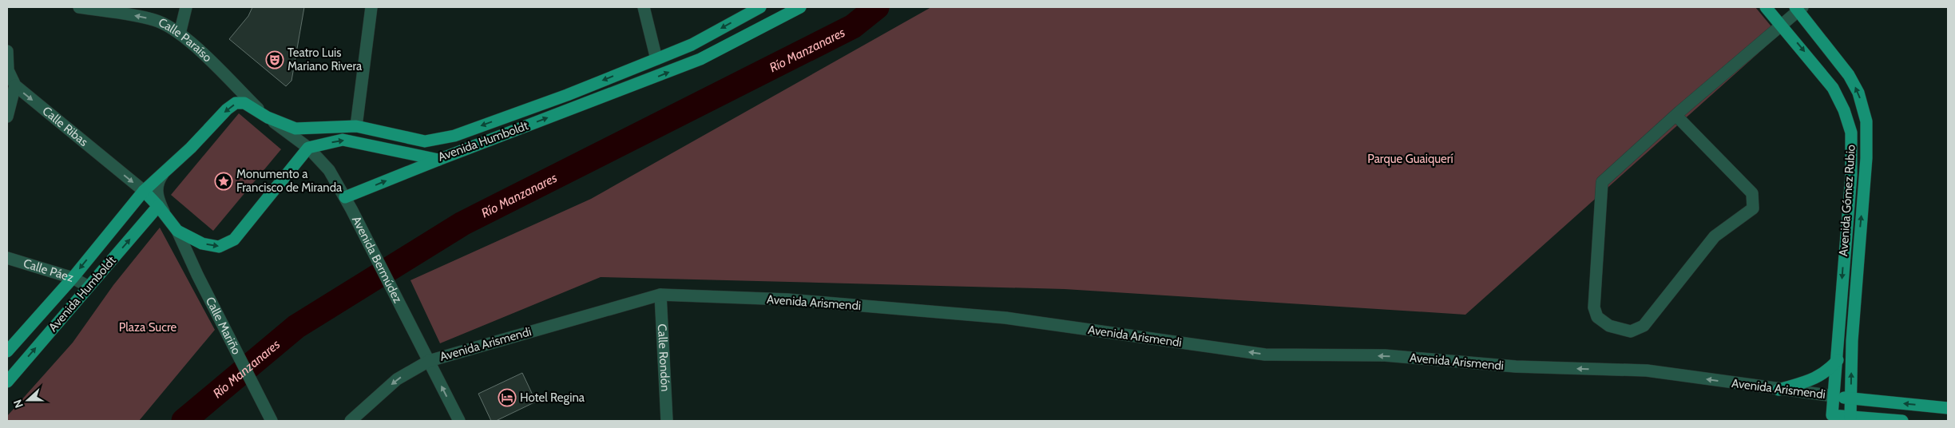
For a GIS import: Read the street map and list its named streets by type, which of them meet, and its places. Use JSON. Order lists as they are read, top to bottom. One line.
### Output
{"streets":{"main road":["Avenida Humboldt","Avenida Gómez Rubio","Avenida Arismendi"],"street":["Calle Paraíso","Calle Ribas","Avenida Bermúdez","Calle Páez","Calle Mariño","Calle Rondón"]},"crossings":[["Calle Paraíso","Avenida Humboldt"],["Calle Paraíso","Avenida Bermúdez"],["Calle Ribas","Avenida Humboldt"],["Avenida Humboldt","Avenida Bermúdez"],["Avenida Humboldt","Calle Páez"],["Avenida Gómez Rubio","Avenida Arismendi"],["Avenida Bermúdez","Avenida Arismendi"],["Avenida Arismendi","Calle Rondón"]],"one_way":["Calle Paraíso","Calle Ribas","Avenida Arismendi"],"water":["Río Manzanares"],"parks":["Parque Guaiquerí","Plaza Sucre"],"places":{"theatre":["Teatro Luis Mariano Rivera"],"place":["Monumento a Francisco de Miranda"],"hotel":["Hotel Regina"]},"north":"left"}
